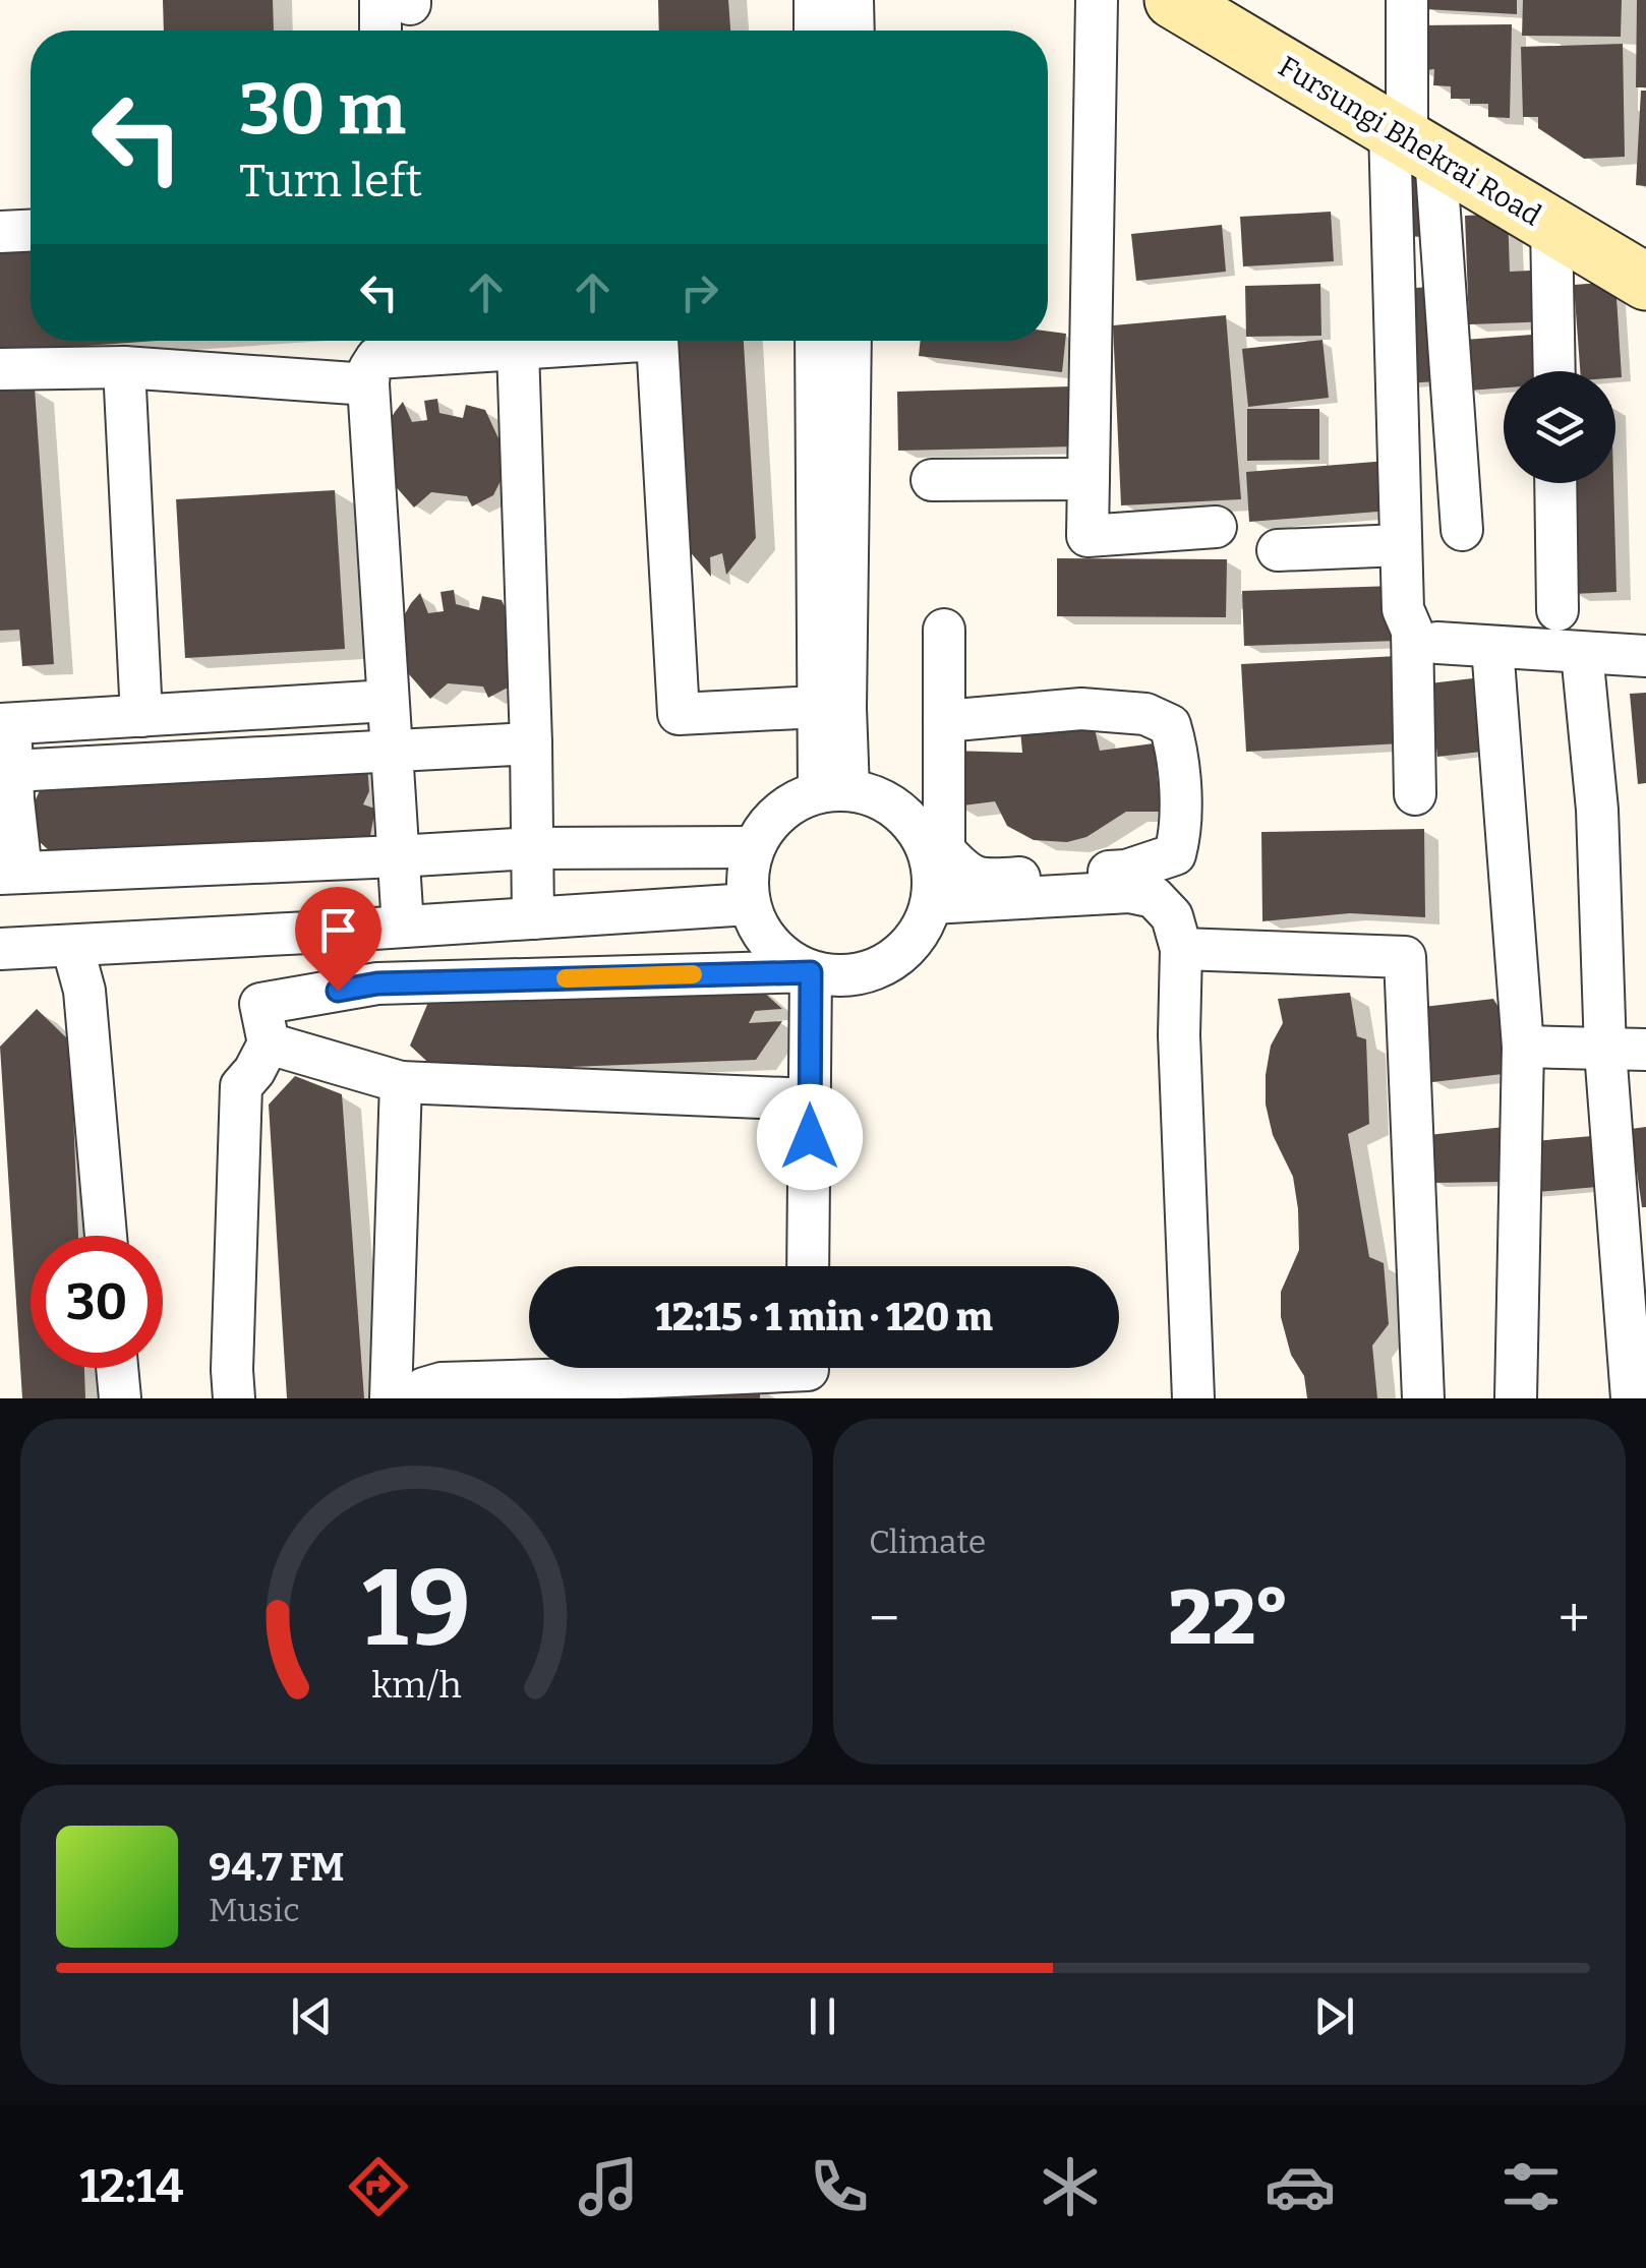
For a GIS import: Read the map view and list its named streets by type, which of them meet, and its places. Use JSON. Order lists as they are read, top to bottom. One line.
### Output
{"streets":{"street":["Fursungi Bhekrai Road"]},"page":{"turn":["30 m","Turn left"],"limit":"30","trip":"12:15 · 1 min · 120 m","tile":"Climate","heat":["−","22°","+"],"song":["94.7 FM","Music"],"tabs":"12:14","gauge":["19","km/h"]}}
